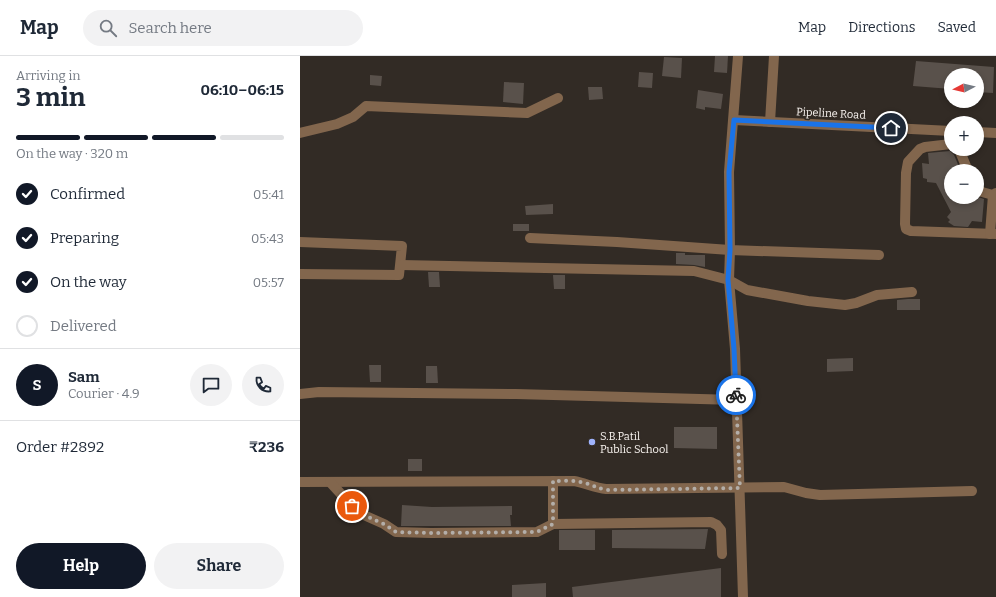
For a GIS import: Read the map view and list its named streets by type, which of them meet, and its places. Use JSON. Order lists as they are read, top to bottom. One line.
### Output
{"streets":{"street":["Pipeline Road"]},"places":["S.B.Patil Public School"],"north":"left","page":{"header":"Map","search":"Search here","nav":["Map","Directions","Saved"],"heading":["3 min","Arriving in","06:10–06:15"],"panel":["Sam","Courier · 4.9","Order #2892","₹236"],"map_buttons":["+","−"],"bar":"On the way · 320 m","list":[["Confirmed","05:41"],["Preparing","05:43"],["On the way","05:57"],"Delivered"],"round":"S","buttons":["Help","Share"]}}
